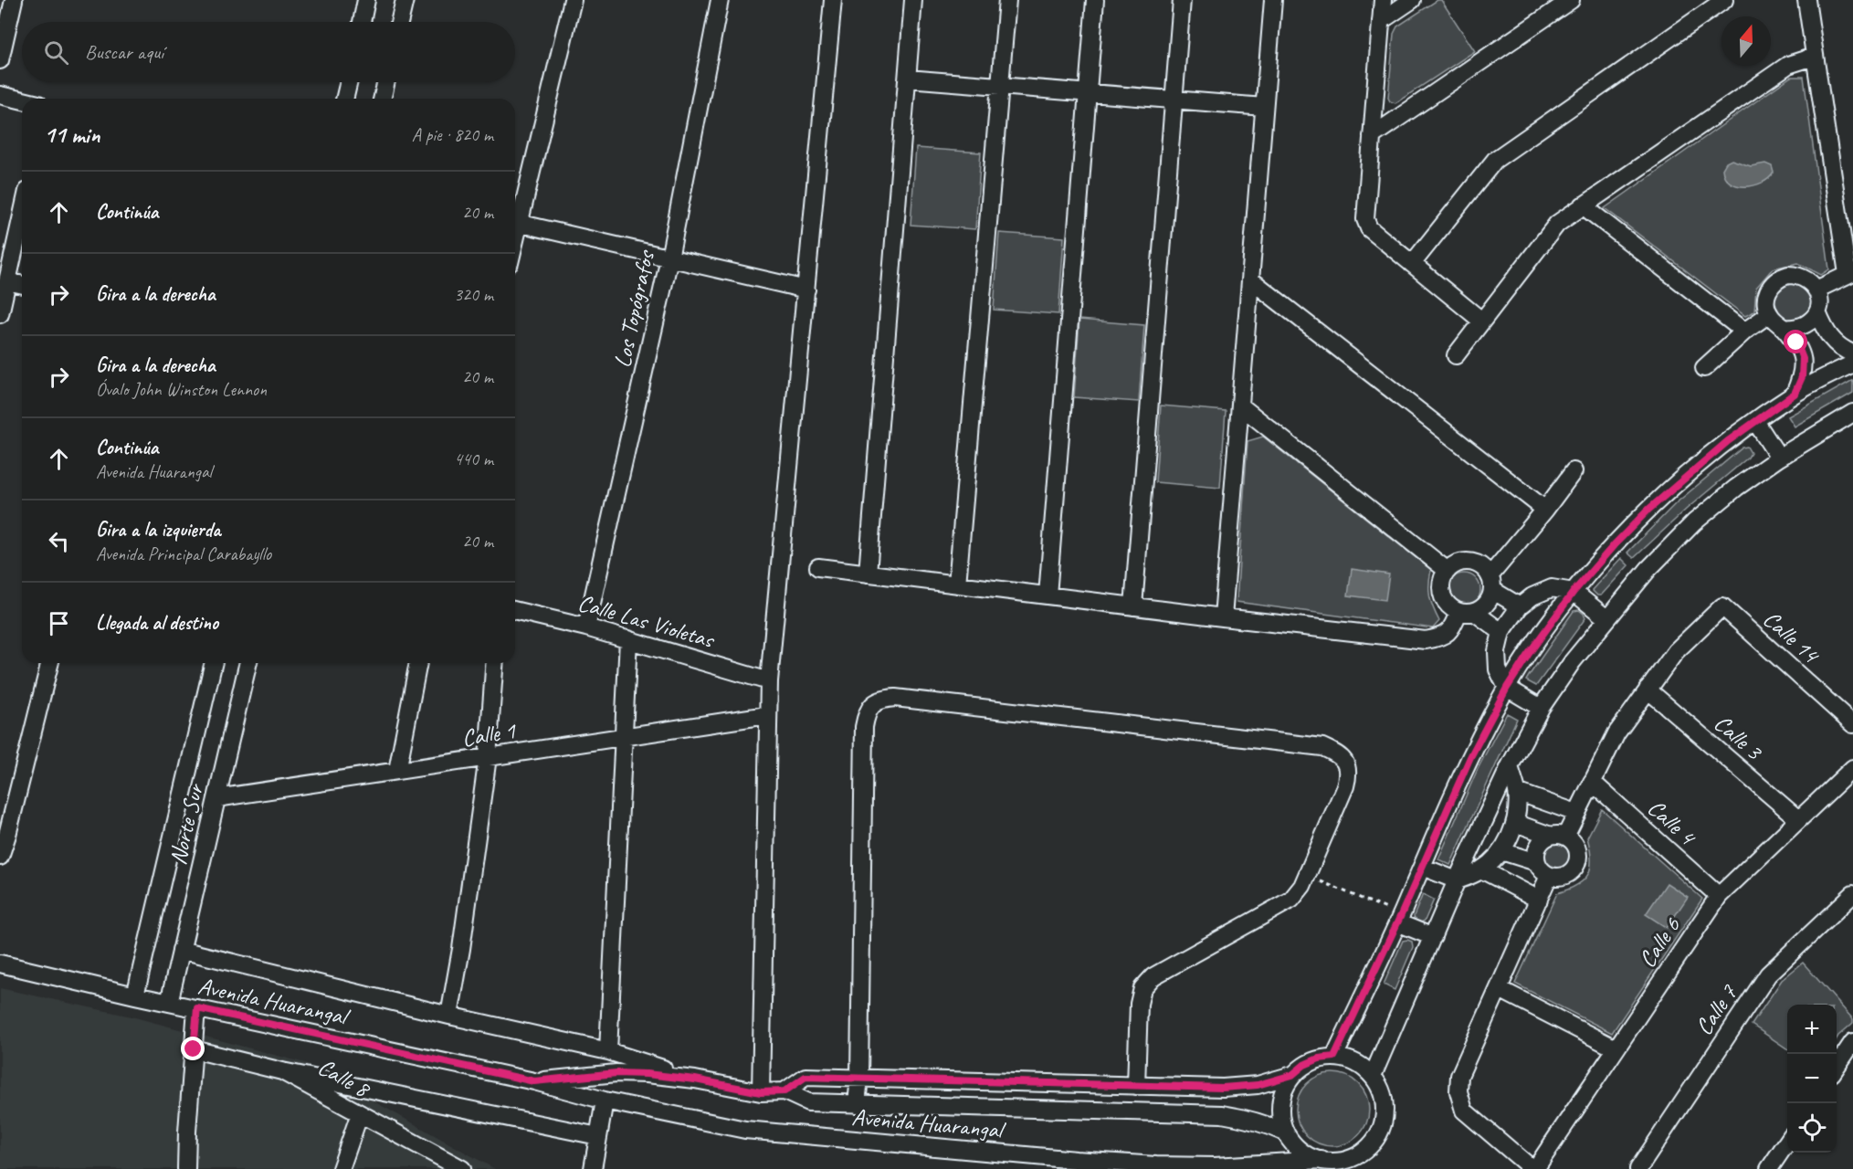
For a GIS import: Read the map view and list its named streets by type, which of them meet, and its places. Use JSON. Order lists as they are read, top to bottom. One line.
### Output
{"streets":{"street":["Los Topógrafos","Calle Las Violetas","Calle 14","Calle 1","Calle 3","Calle 4","Norte Sur","Calle 6","Avenida Huarangal","Calle 7","Calle 8"]},"crossings":[["Los Topógrafos","Calle Las Violetas"],["Calle 14","Calle 3"],["Calle 1","Norte Sur"],["Calle 3","Calle 6"],["Calle 4","Calle 6"],["Norte Sur","Avenida Huarangal"]],"north":"top","page":{"search":"Buscar aquí","heading":["11 min","A pie · 820 m"],"list":[["Continúa","20 m"],["Gira a la derecha","320 m"],["Gira a la derecha","Óvalo John Winston Lennon","20 m"],["Continúa","Avenida Huarangal","440 m"],["Gira a la izquierda","Avenida Principal Carabayllo","20 m"],"Llegada al destino"],"map_buttons":["+","−"]}}
